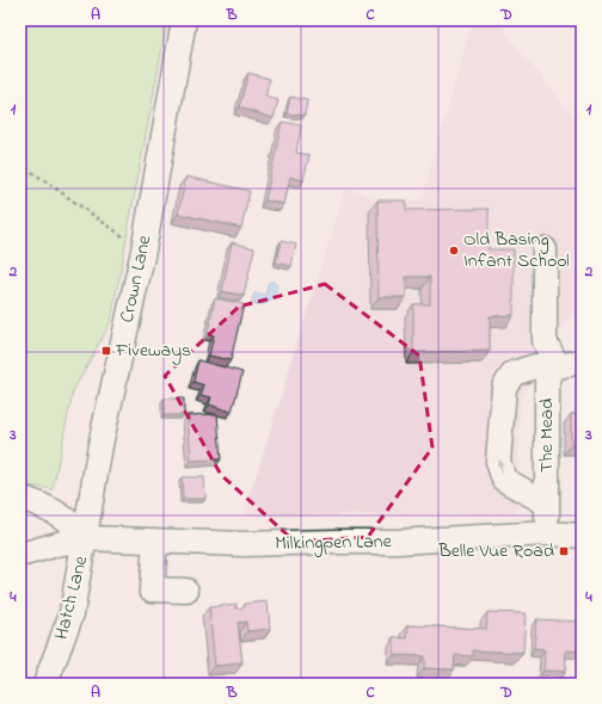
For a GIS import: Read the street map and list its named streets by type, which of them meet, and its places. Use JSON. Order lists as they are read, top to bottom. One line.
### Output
{"streets":{"street":["Crown Lane","The Mead","Milkingpen Lane","Hatch Lane"]},"crossings":[["Crown Lane","Milkingpen Lane"],["Crown Lane","Hatch Lane"],["The Mead","Milkingpen Lane"],["Milkingpen Lane","Hatch Lane"]],"places":{"other":["Old Basing Infant School"],"transit":["Fiveways","Belle Vue Road"]},"grid":{"columns":["A","B","C","D"],"rows":["1","2","3","4"]}}
